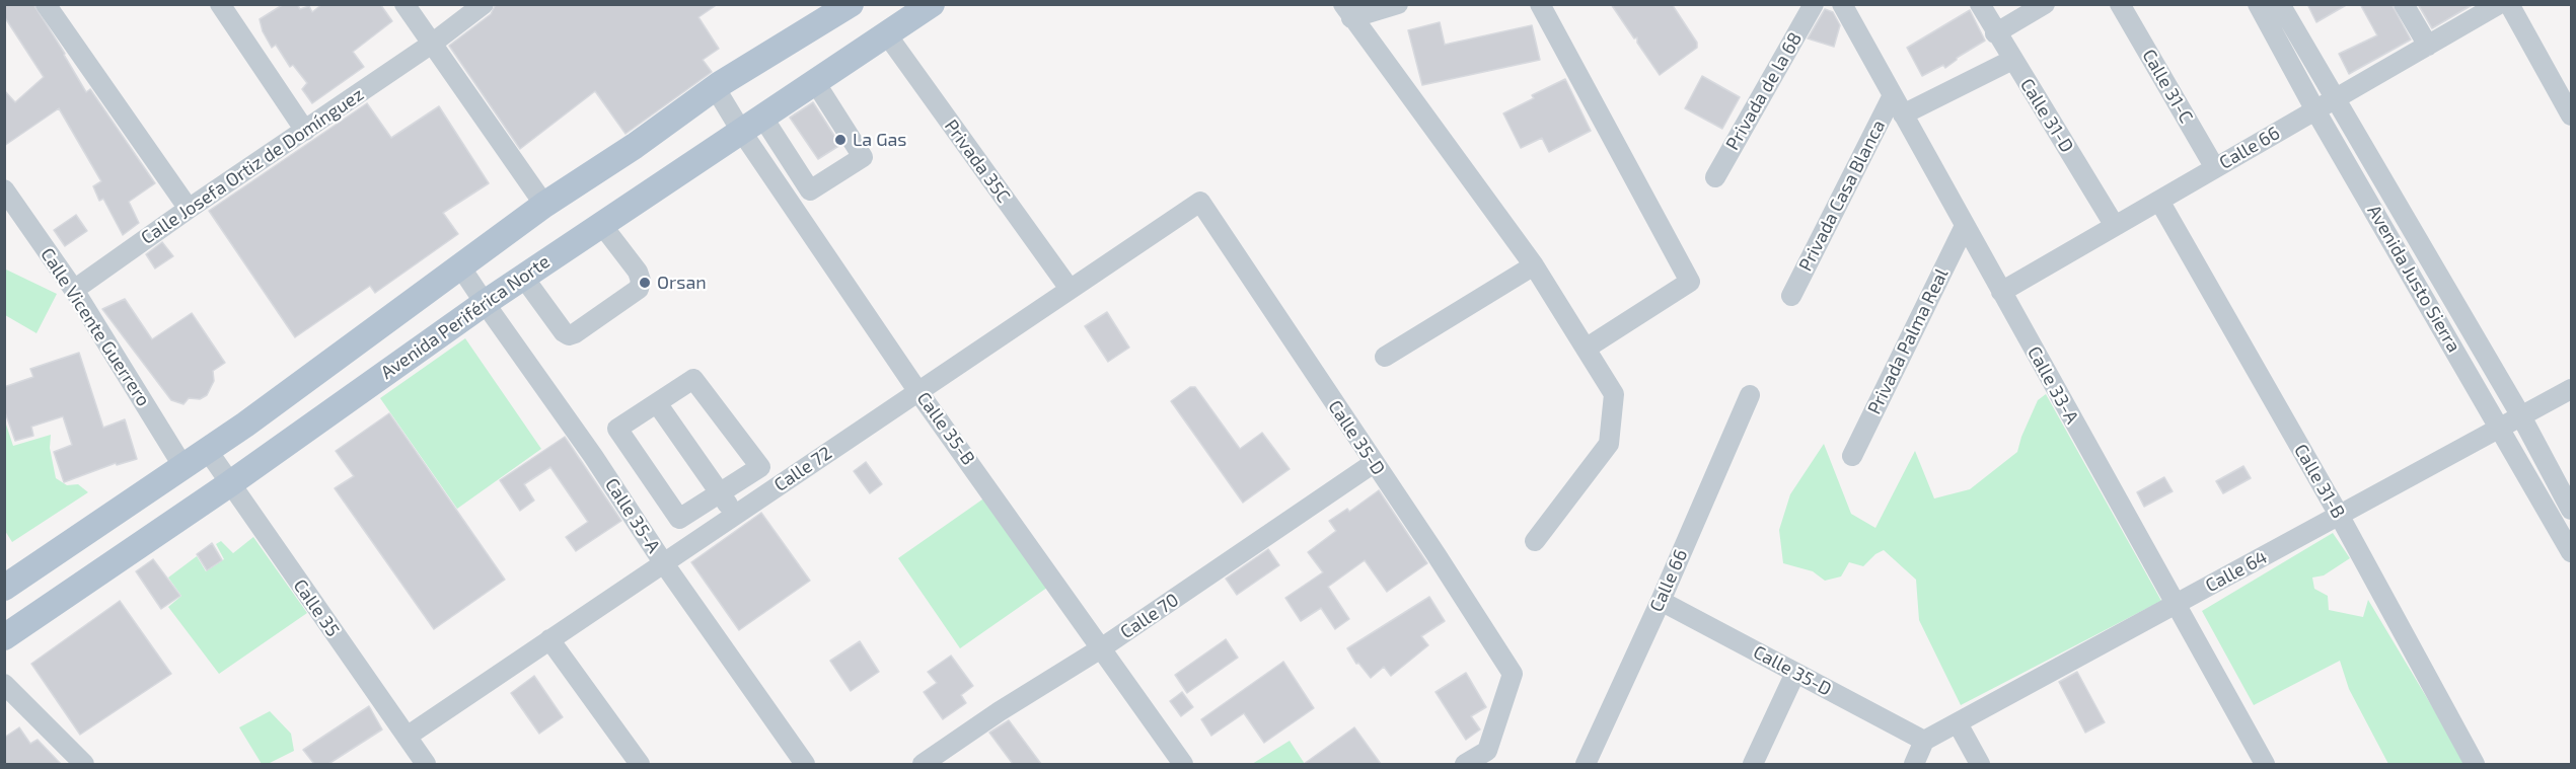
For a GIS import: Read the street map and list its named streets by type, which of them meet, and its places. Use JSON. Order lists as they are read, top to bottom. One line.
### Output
{"streets":{"main road":["Avenida Periférica Norte"],"street":["Calle 31-C","Privada de la 68","Calle 31-D","Calle 66","Privada 35C","Calle Josefa Ortiz de Domínguez","Privada Casa Blanca","Avenida Justo Sierra","Calle Vicente Guerrero","Privada Palma Real","Calle 33-A","Calle 35-B","Calle 35-D","Calle 72","Calle 31-B","Calle 35-A","Calle 64","Calle 35","Calle 70"]},"crossings":[["Calle 31-C","Calle 66"],["Calle 31-D","Calle 66"],["Calle 66","Avenida Justo Sierra"],["Calle 66","Calle 33-A"],["Calle 66","Calle 35-D"],["Calle 66","Calle 31-B"],["Privada 35C","Avenida Periférica Norte"],["Privada 35C","Calle 72"],["Calle Josefa Ortiz de Domínguez","Calle Vicente Guerrero"],["Privada Casa Blanca","Calle 33-A"],["Avenida Justo Sierra","Calle 64"],["Avenida Periférica Norte","Calle 35-B"],["Avenida Periférica Norte","Calle 35-A"],["Avenida Periférica Norte","Calle 35"],["Privada Palma Real","Calle 33-A"],["Calle 33-A","Calle 64"],["Calle 35-B","Calle 72"],["Calle 35-B","Calle 70"],["Calle 35-D","Calle 72"],["Calle 35-D","Calle 64"],["Calle 35-D","Calle 70"],["Calle 72","Calle 35-A"],["Calle 72","Calle 35"],["Calle 31-B","Calle 64"]],"places":["La Gas","Orsan"]}
